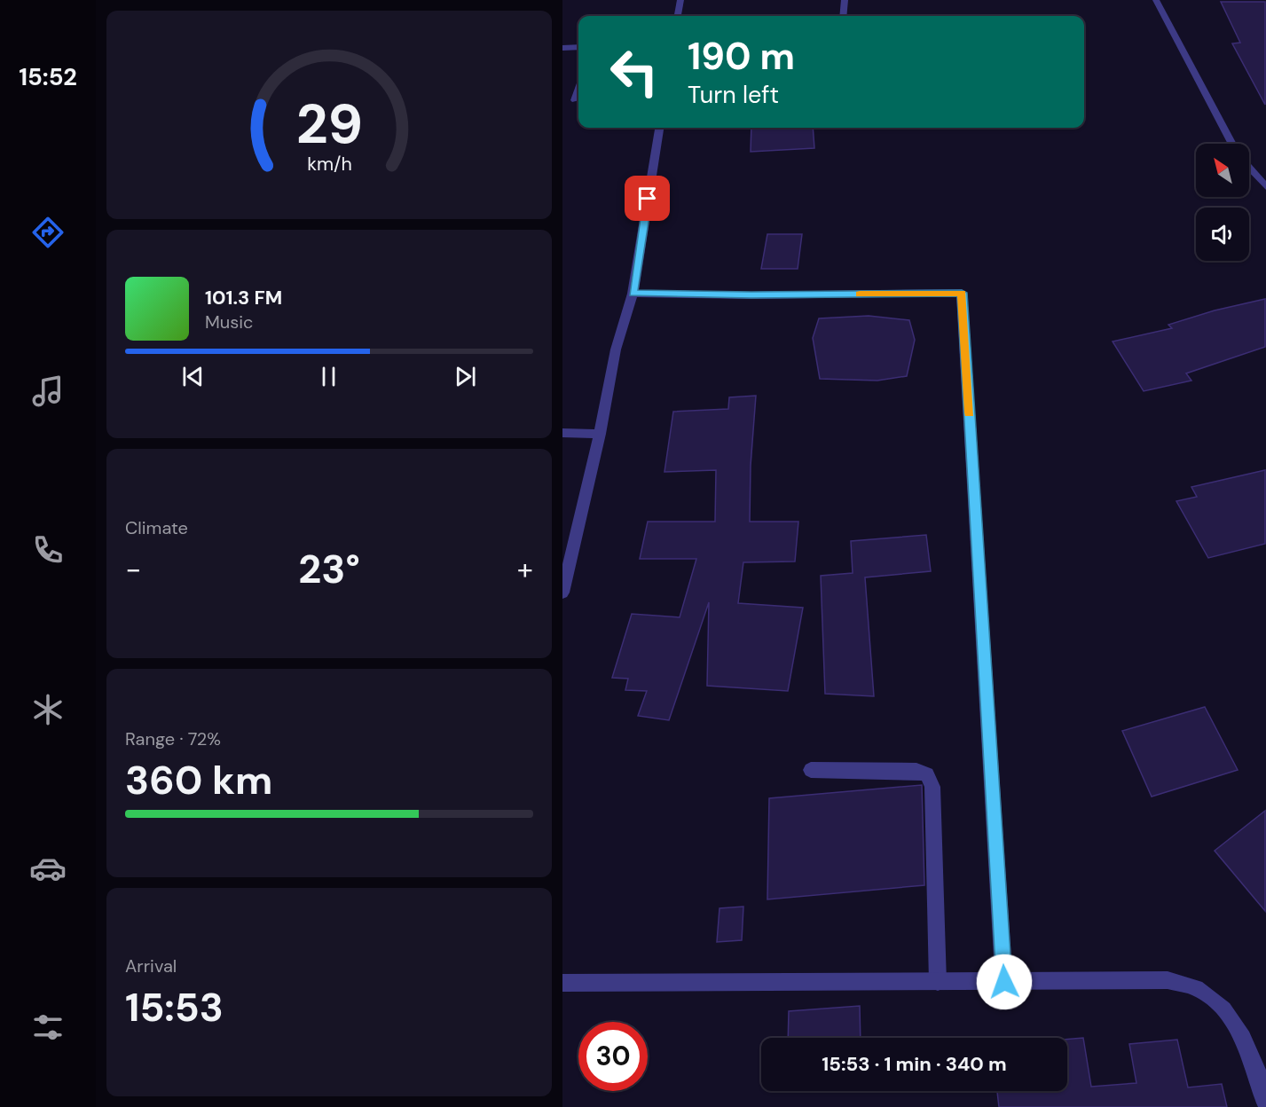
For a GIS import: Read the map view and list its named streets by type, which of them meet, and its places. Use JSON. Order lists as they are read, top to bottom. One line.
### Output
{"north":"top left","page":{"tabs":"15:52","turn":["190 m","Turn left"],"song":["101.3 FM","Music"],"tile":["Climate",["Range · 72%","360 km"],["Arrival","15:53"]],"heat":["−","23°","+"],"limit":"30","trip":"15:53 · 1 min · 340 m","gauge":["29","km/h"]}}
